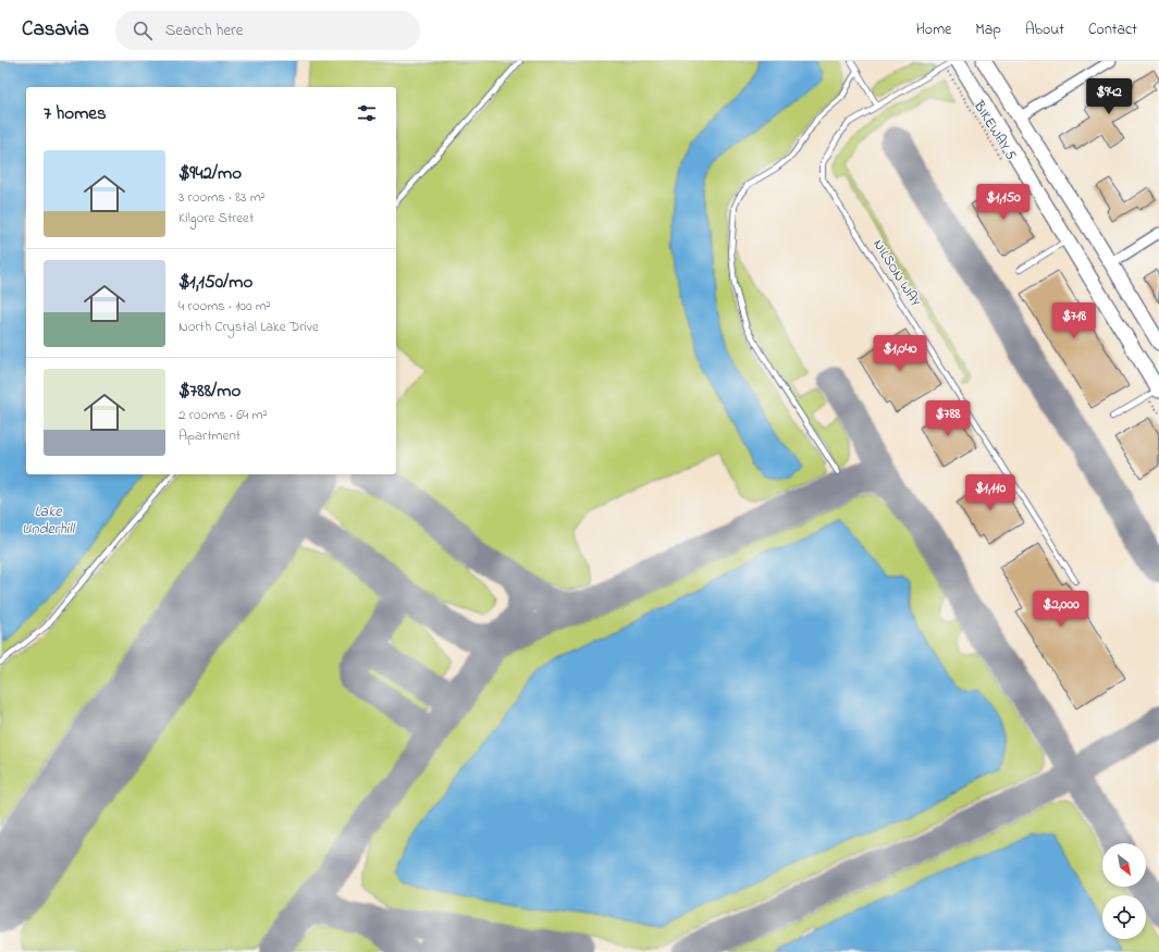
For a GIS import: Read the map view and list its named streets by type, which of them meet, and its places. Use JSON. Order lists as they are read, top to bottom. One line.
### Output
{"streets":{"lane":["NILSON WAY"],"path":["BIKEWAY 5"]},"water":["Lake Underhill"],"north":"bottom right","page":{"header":"Casavia","search":"Search here","nav":["Home","Map","About","Contact"],"price":["$942","$1,150","$718","$1,040","$788","$1,110","$2,000"],"heading":"7 homes","list":[{"name":"$942/mo","note":"3 rooms · 83 m² · Kilgore Street"},{"name":"$1,150/mo","note":"4 rooms · 100 m² · North Crystal Lake Drive"},{"name":"$788/mo","note":"2 rooms · 64 m² · Apartment"}]}}
